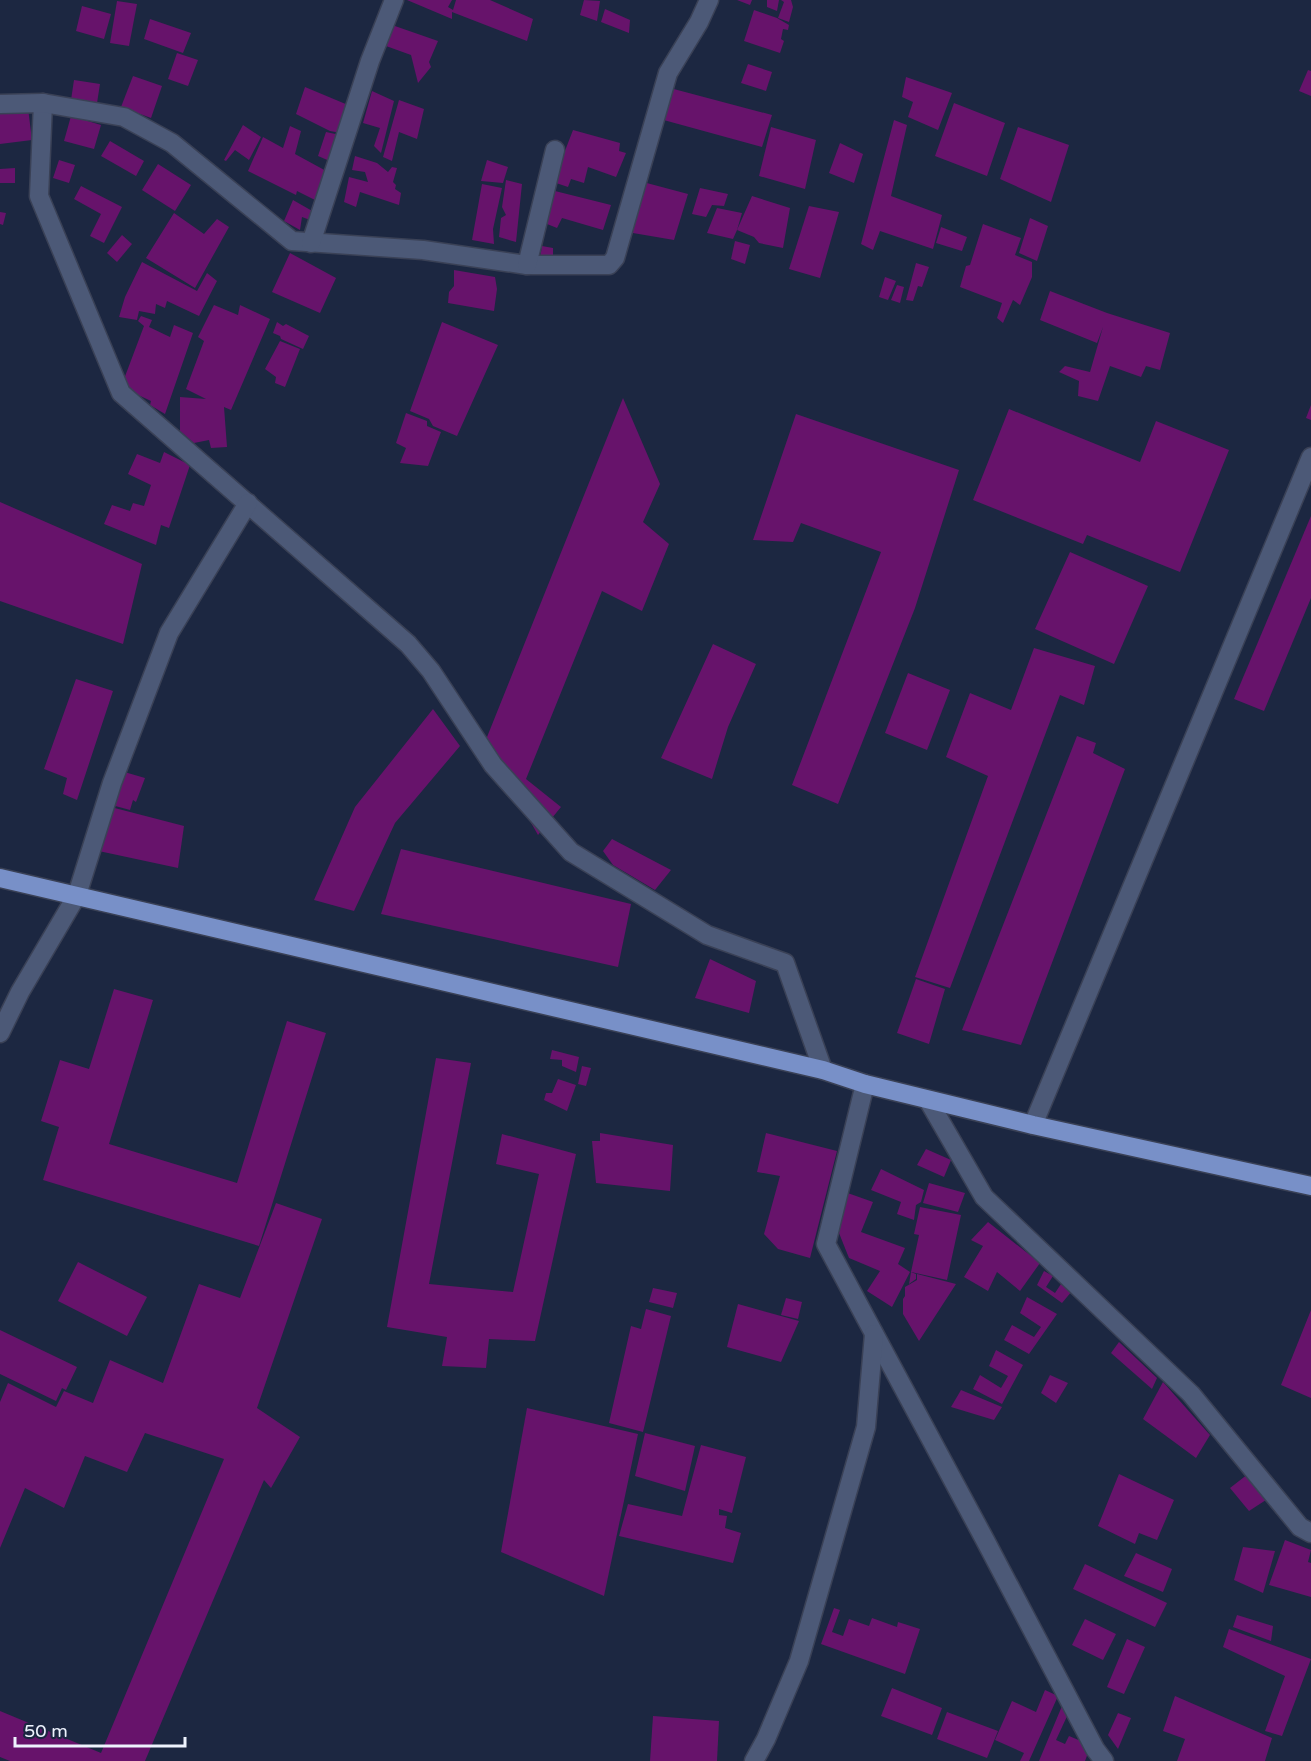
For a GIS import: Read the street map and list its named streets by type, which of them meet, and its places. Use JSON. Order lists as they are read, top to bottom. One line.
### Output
{"scale_bar":"50 m"}
